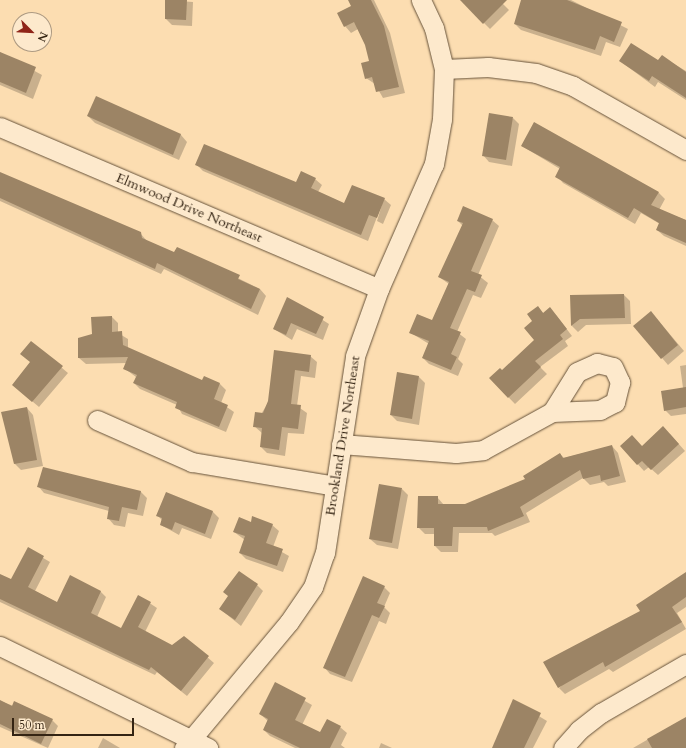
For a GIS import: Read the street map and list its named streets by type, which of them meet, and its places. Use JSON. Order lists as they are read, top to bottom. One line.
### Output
{"streets":{"street":["Elmwood Drive Northeast","Brookland Drive Northeast"]},"crossings":[["Elmwood Drive Northeast","Brookland Drive Northeast"]],"scale_bar":"50 m","north":"bottom right"}
